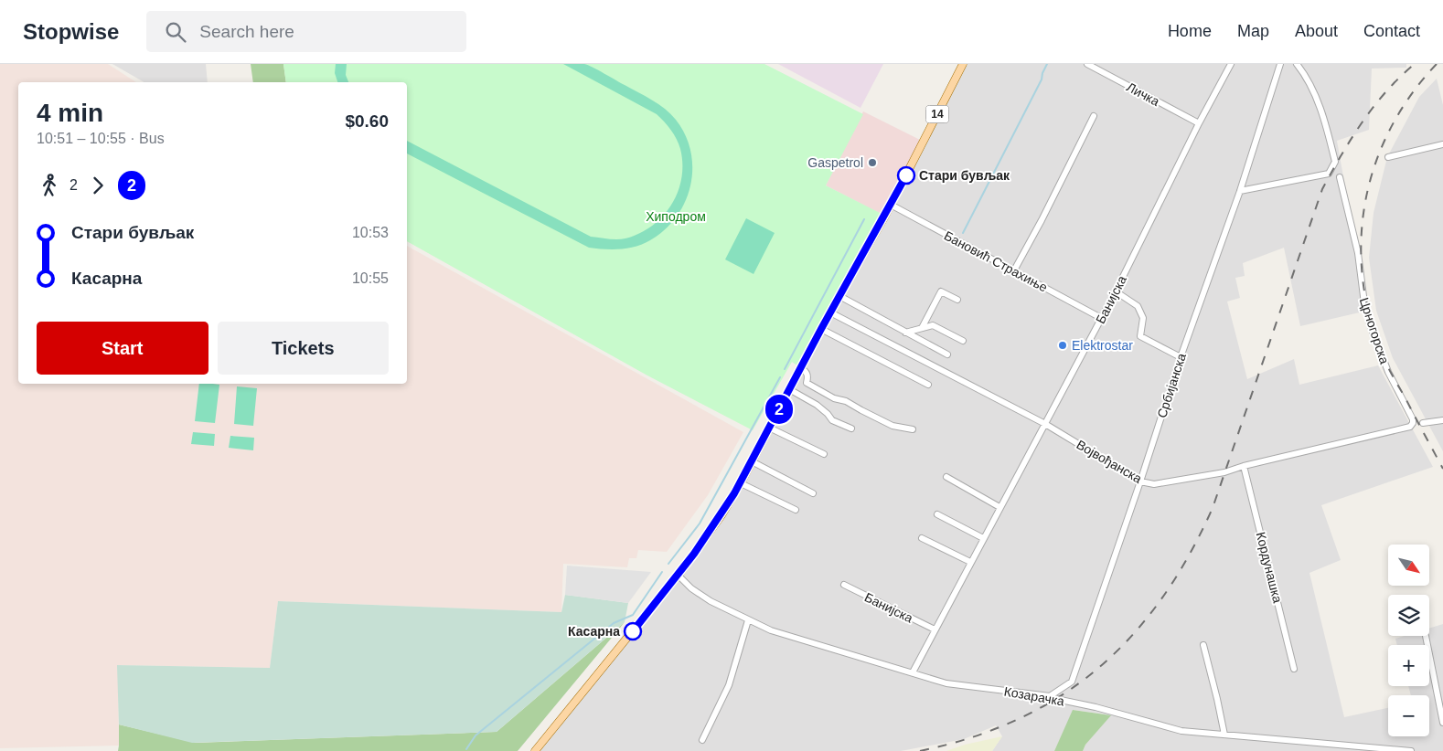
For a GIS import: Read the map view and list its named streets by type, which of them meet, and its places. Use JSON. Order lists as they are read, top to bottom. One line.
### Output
{"streets":{"main road":["14"],"street":["Личка","Бановић Страхиње","Банијска","Црногорска","Србијанска","Војвођанска","Кордунашка","Козарачка"]},"crossings":[["Личка","Банијска"],["14","Бановић Страхиње"],["14","Војвођанска"],["14","Козарачка"],["Бановић Страхиње","Банијска"],["Банијска","Војвођанска"],["Банијска","Козарачка"],["Црногорска","Војвођанска"],["Србијанска","Војвођанска"],["Србијанска","Козарачка"],["Војвођанска","Кордунашка"]],"parks":["Хиподром"],"places":["Gaspetrol","Стари бувљак","Elektrostar","Касарна"],"lines":["bus line 2"],"north":"bottom right","page":{"header":"Stopwise","search":"Search here","nav":["Home","Map","About","Contact"],"on_map":"2","heading":["4 min","10:51 – 10:55 · Bus","$0.60"],"legs":["2","2"],"list":[{"name":"Стари бувљак","value":"10:53"},{"name":"Касарна","value":"10:55"}],"buttons":["Start","Tickets"],"map_buttons":["+","−"]}}
